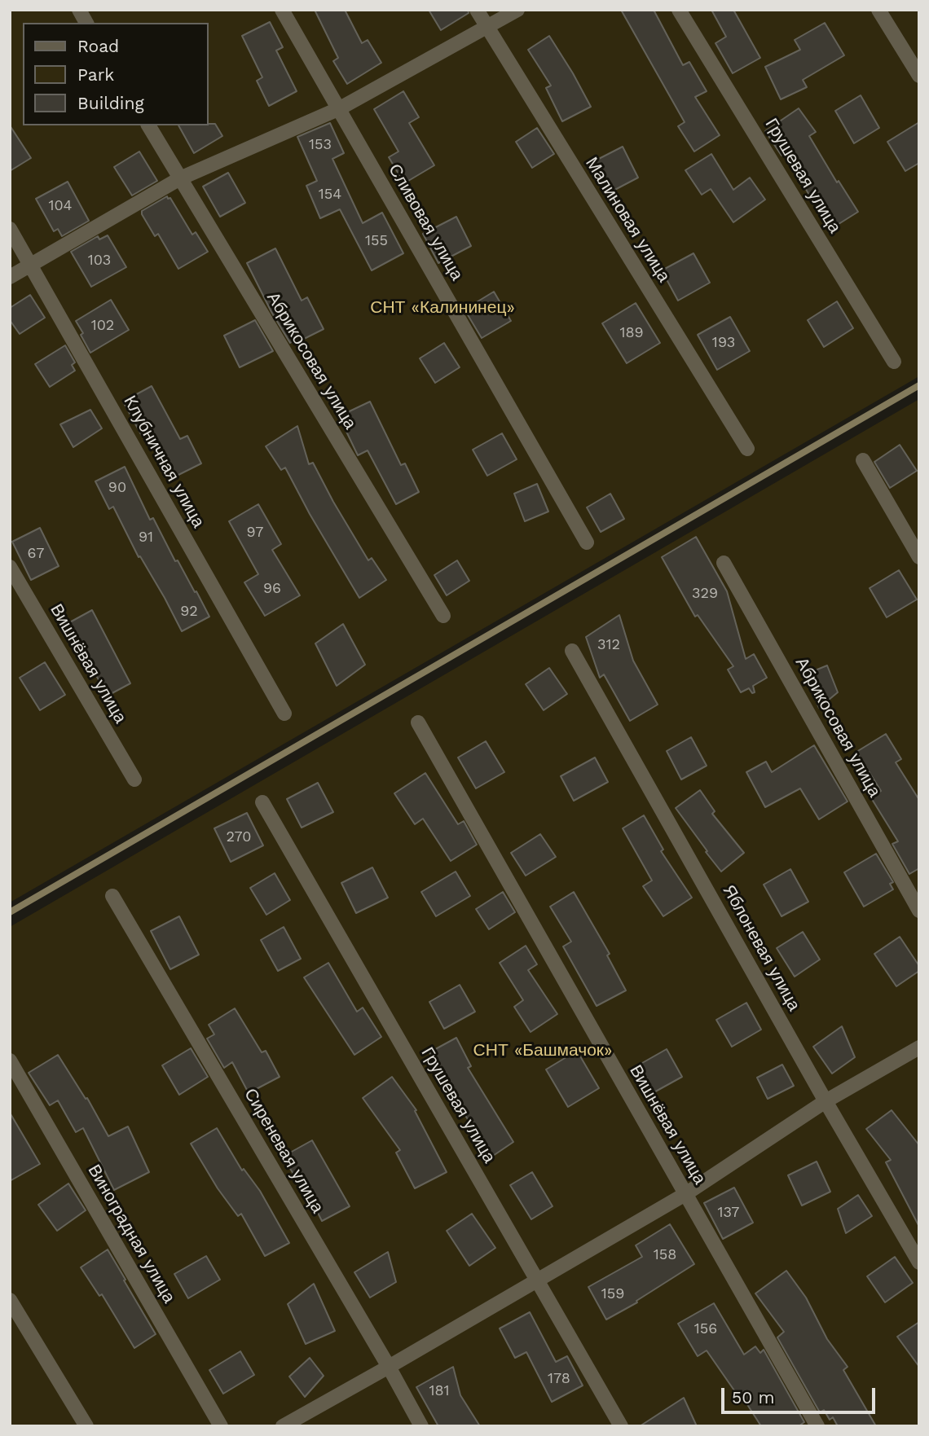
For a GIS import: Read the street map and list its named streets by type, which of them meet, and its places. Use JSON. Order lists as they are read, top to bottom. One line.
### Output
{"streets":{"street":["Грушевая улица","Малиновая улица","Сливовая улица","Абрикосовая улица","Клубничная улица","Вишнёвая улица","Яблоневая улица","Сиреневая улица","Виноградная улица"]},"parks":["СНТ «Калининец»","СНТ «Башмачок»"],"house_numbers":["153","154","104","155","103","102","189","193","90","97","91","67","96","329","92","312","270","137","158","159","156","178","181"],"legend":["Road","Park","Building"],"scale_bar":"50 m"}
